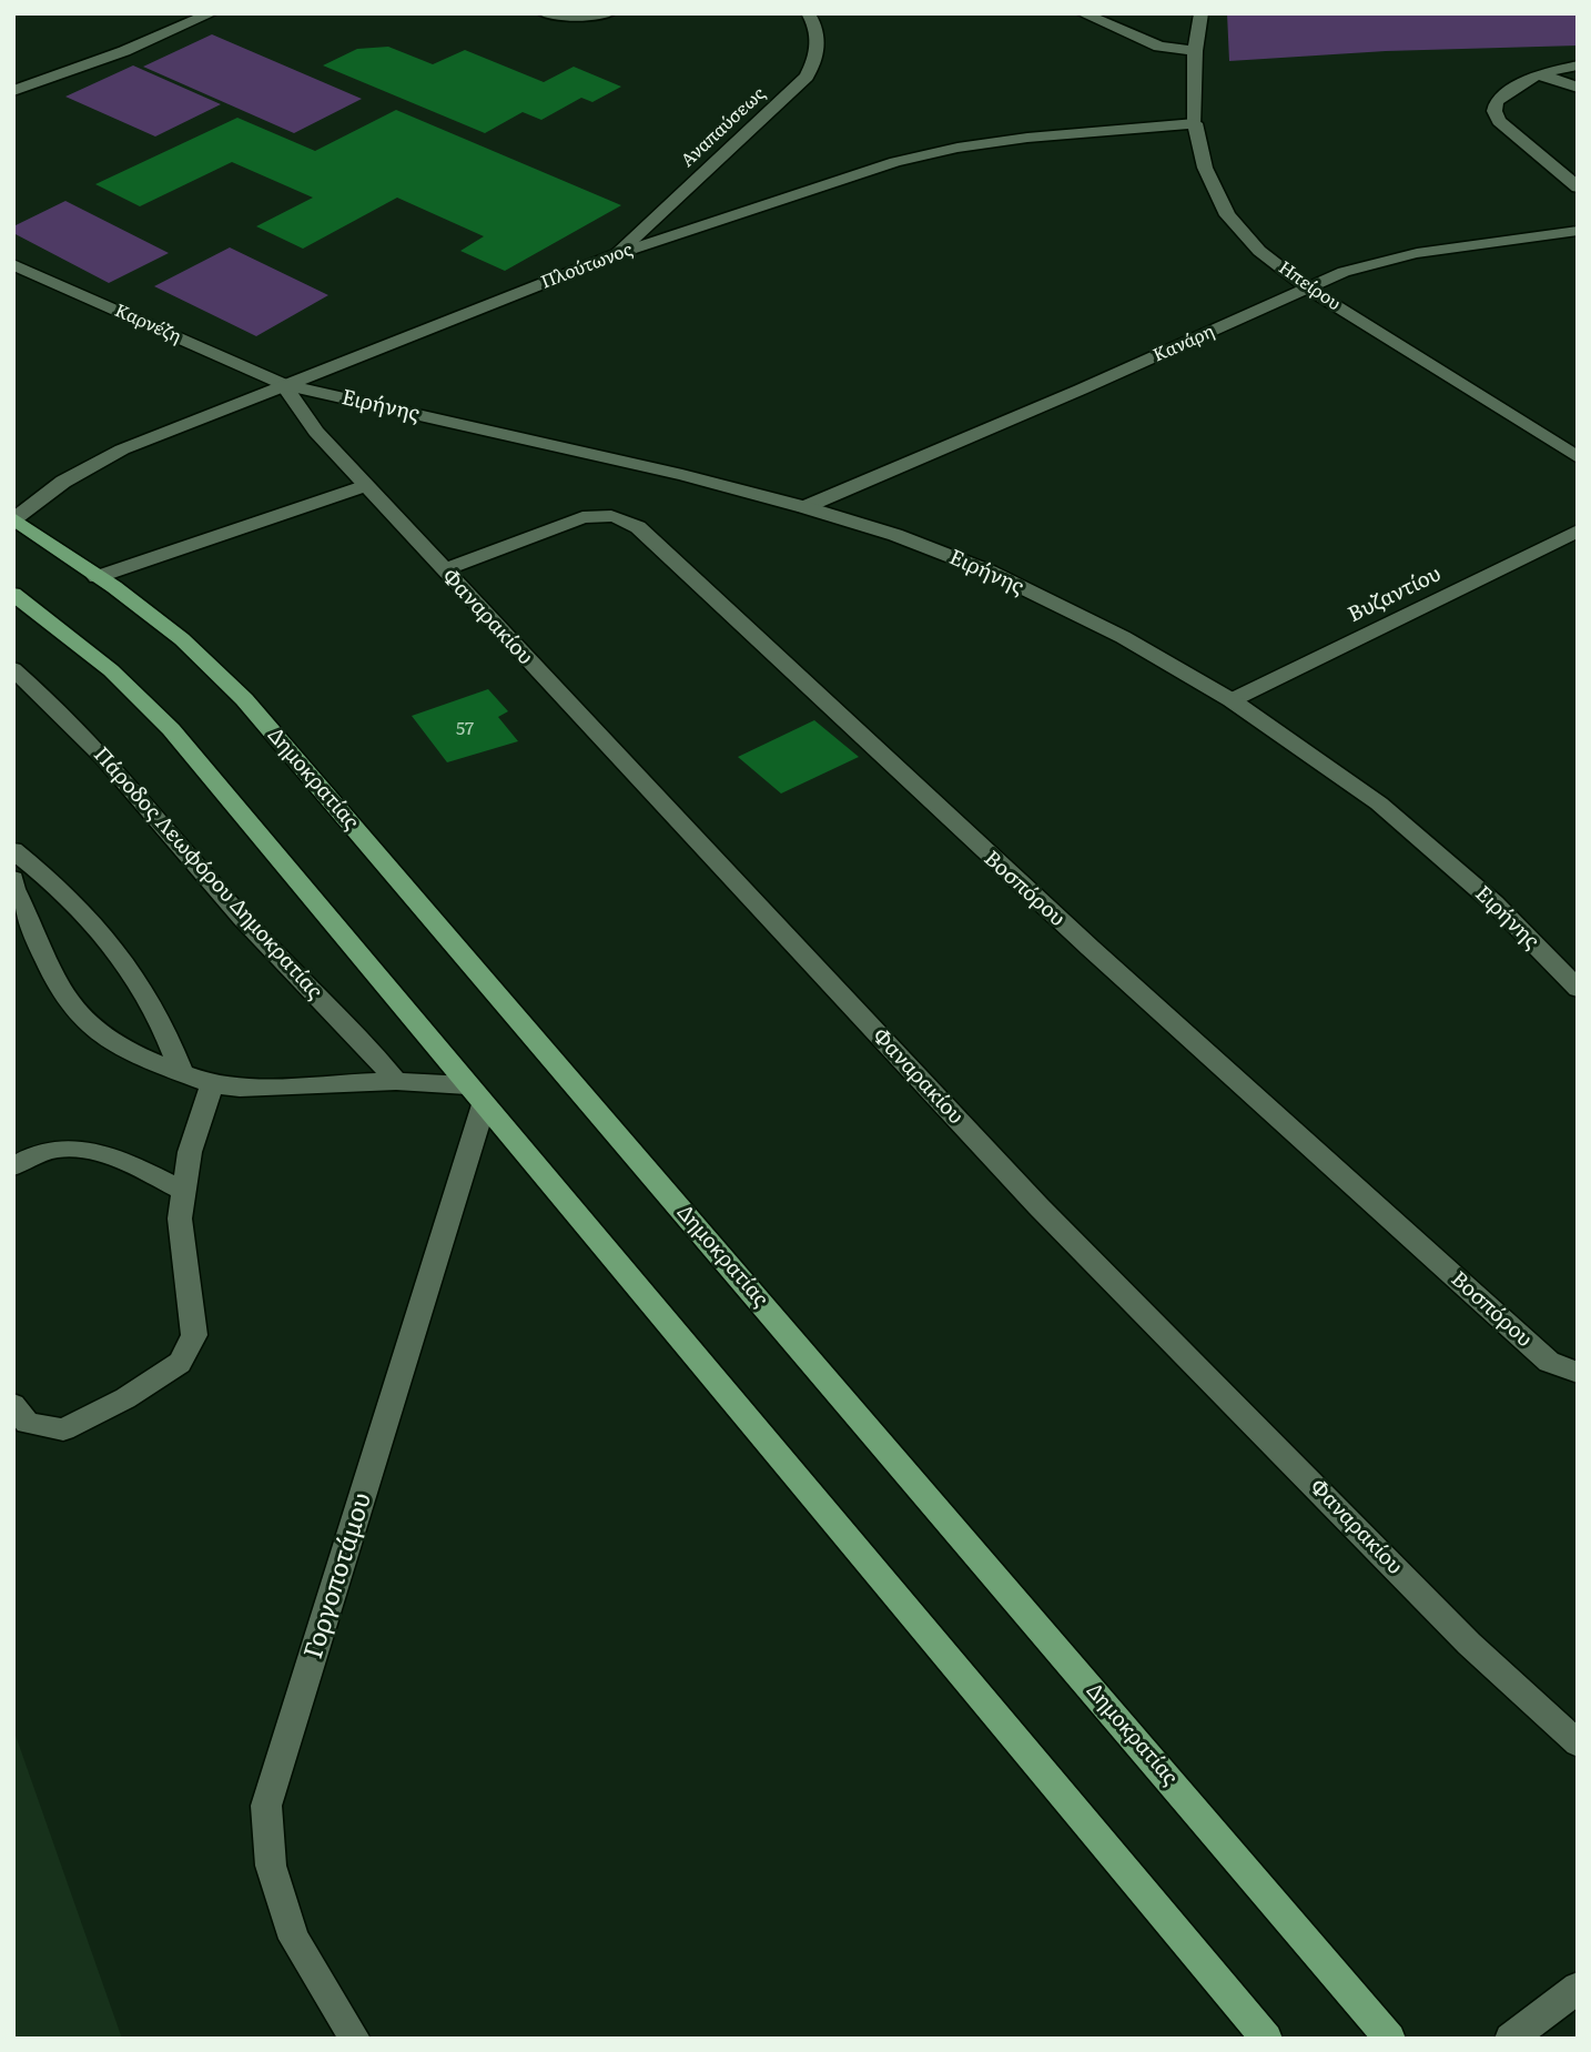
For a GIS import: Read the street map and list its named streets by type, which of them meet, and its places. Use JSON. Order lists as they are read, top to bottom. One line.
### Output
{"streets":{"main road":["Δημοκρατίας"],"street":["Αναπαύσεως","Πλούτωνος","Ηπείρου","Καρνέζη","Κανάρη","Ειρήνης","Βυζαντίου","Φαναρακίου","Πάροδος Λεωφόρου Δημοκρατίας","Βοσπόρου","Γοργοποτάμου"]},"crossings":[["Αναπαύσεως","Πλούτωνος"],["Πλούτωνος","Ηπείρου"],["Πλούτωνος","Καρνέζη"],["Πλούτωνος","Ειρήνης"],["Πλούτωνος","Φαναρακίου"],["Πλούτωνος","Δημοκρατίας"],["Ηπείρου","Κανάρη"],["Καρνέζη","Ειρήνης"],["Καρνέζη","Φαναρακίου"],["Κανάρη","Ειρήνης"],["Ειρήνης","Βυζαντίου"],["Ειρήνης","Φαναρακίου"],["Φαναρακίου","Βοσπόρου"]],"house_numbers":["57"]}
